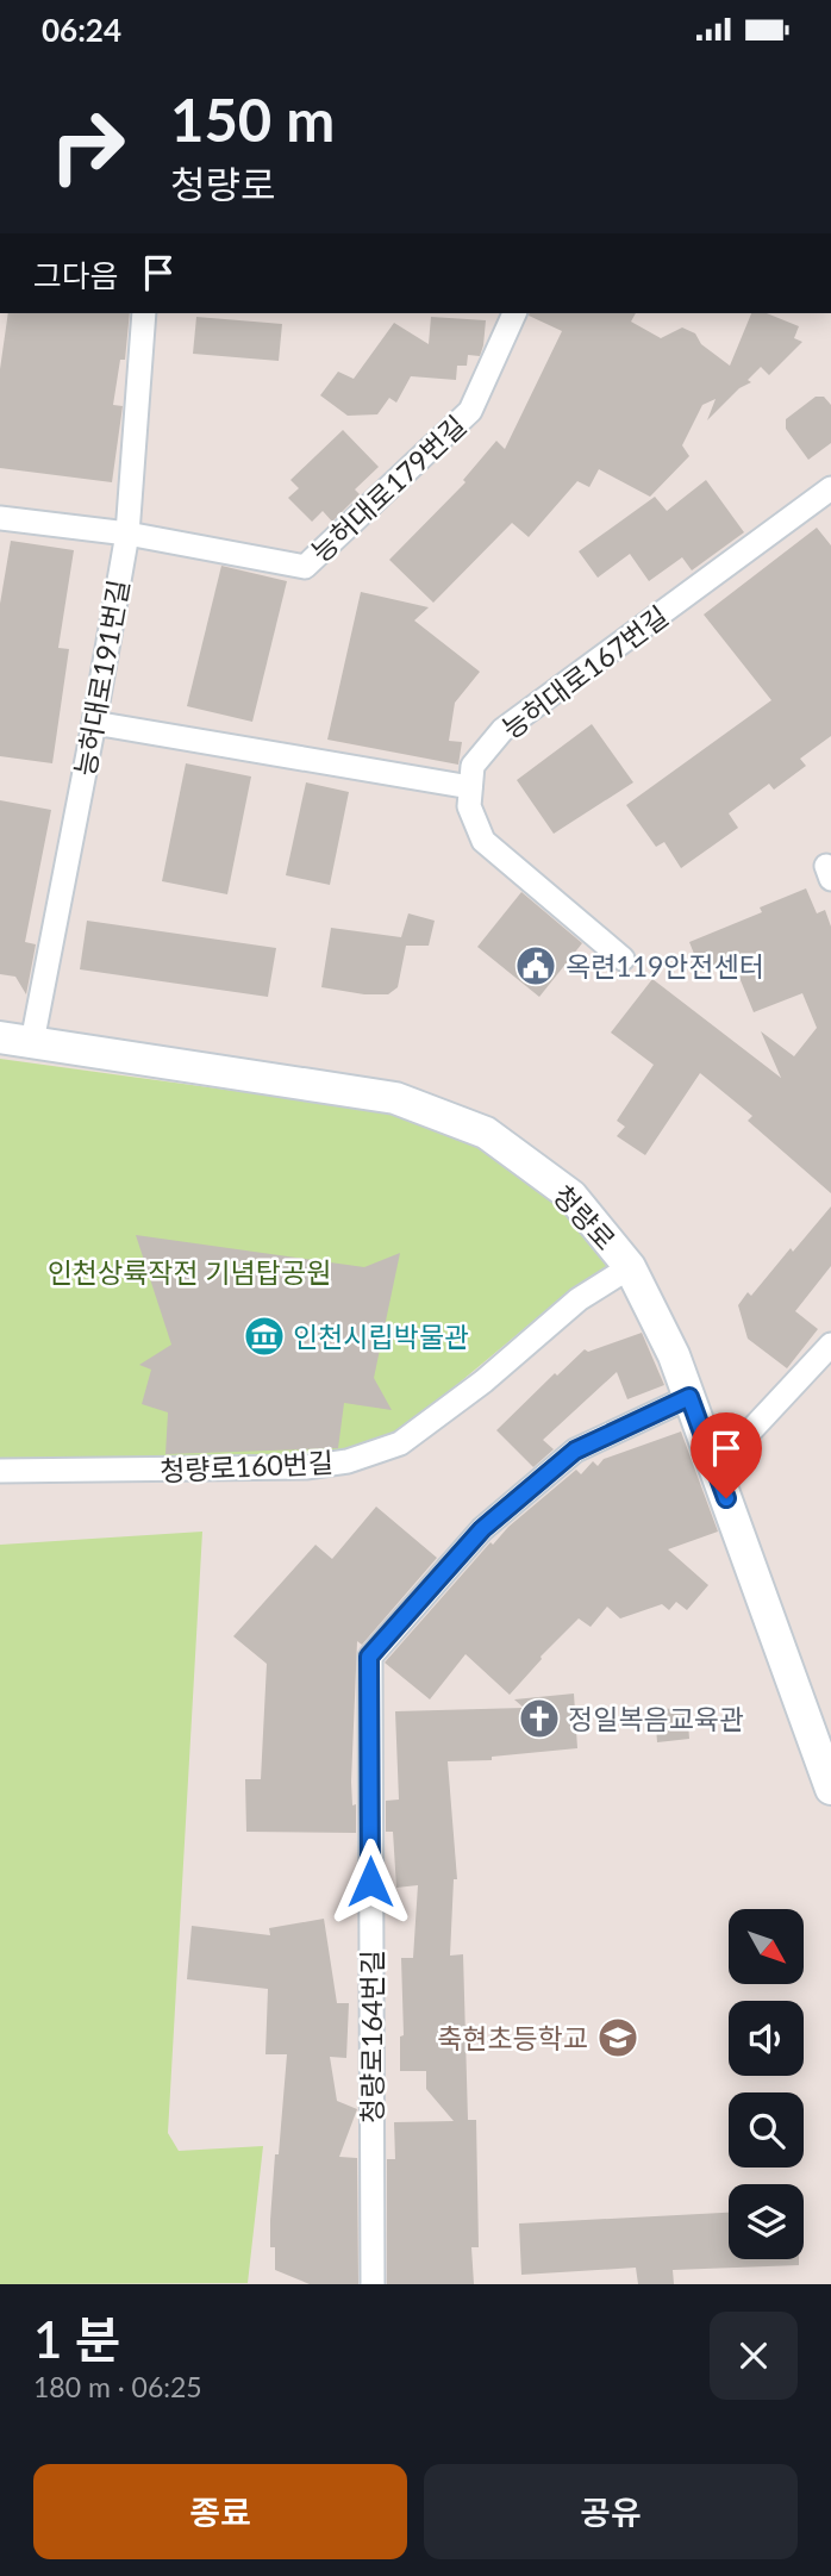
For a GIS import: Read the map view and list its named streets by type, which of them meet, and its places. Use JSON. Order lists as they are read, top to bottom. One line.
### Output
{"streets":{"street":["능허대로179번길","능허대로167번길","능허대로191번길","청량로","청량로160번길","청량로164번길"]},"crossings":[["능허대로179번길","능허대로191번길"],["능허대로191번길","청량로"],["청량로","청량로160번길"],["청량로","청량로164번길"]],"parks":["인천상륙작전 기념탑공원"],"places":{"public building":["옥련119안전센터"],"museum":["인천시립박물관"],"church":["정일복음교육관"],"school or university":["축현초등학교"]},"north":"bottom right","page":{"status":"06:24","turn":["150 m","청량로"],"then":"그다음","heading":["1 분","180 m · 06:25"],"buttons":["종료","공유"]}}
